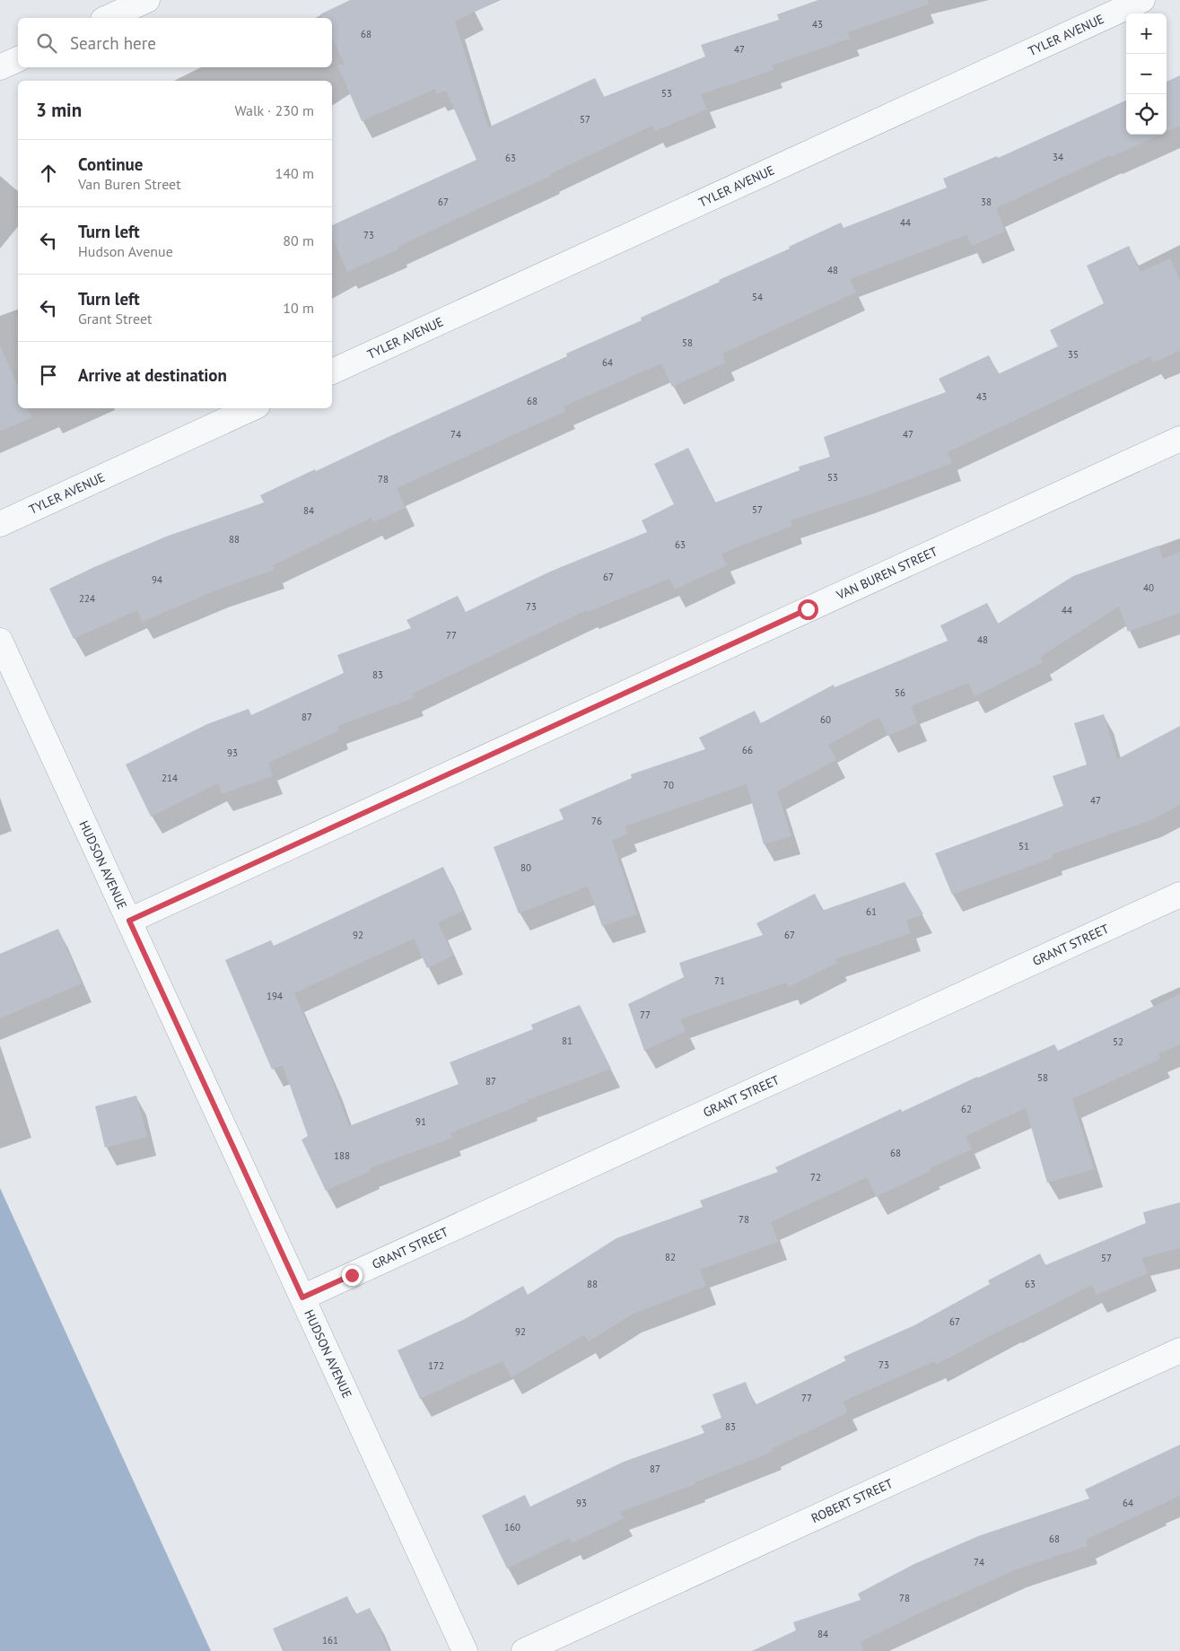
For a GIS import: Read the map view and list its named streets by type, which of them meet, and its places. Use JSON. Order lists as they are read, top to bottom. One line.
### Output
{"streets":{"street":["TYLER AVENUE","VAN BUREN STREET","HUDSON AVENUE","GRANT STREET","ROBERT STREET"]},"crossings":[["VAN BUREN STREET","HUDSON AVENUE"],["HUDSON AVENUE","GRANT STREET"]],"house_numbers":["43","68","47","53","57","34","63","67","38","44","73","48","54","58","35","64","43","68","74","47","53","78","57","84","88","63","67","94","40","224","73","44","77","48","83","56","87","60","66","93","214","70","47","76","51","80","61","92","67","71","194","77","81","52","58","87","62","91","68","188","72","78","82","57","88","63","67","92","73","172","77","83","87","93","64","160","68","74","78","84","161"],"page":{"map_buttons":["+","−"],"search":"Search here","heading":["3 min","Walk · 230 m"],"list":[["Continue","Van Buren Street","140 m"],["Turn left","Hudson Avenue","80 m"],["Turn left","Grant Street","10 m"],"Arrive at destination"]}}
